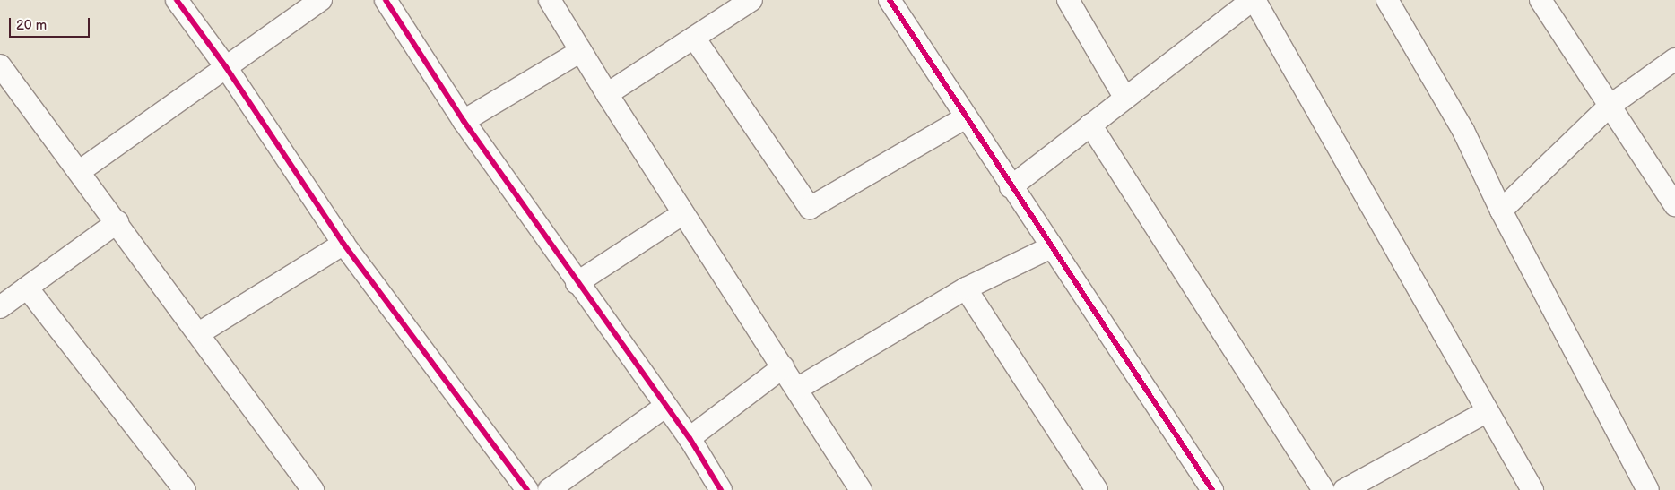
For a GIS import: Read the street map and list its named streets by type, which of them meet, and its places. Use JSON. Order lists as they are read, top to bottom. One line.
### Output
{"scale_bar":"20 m"}
